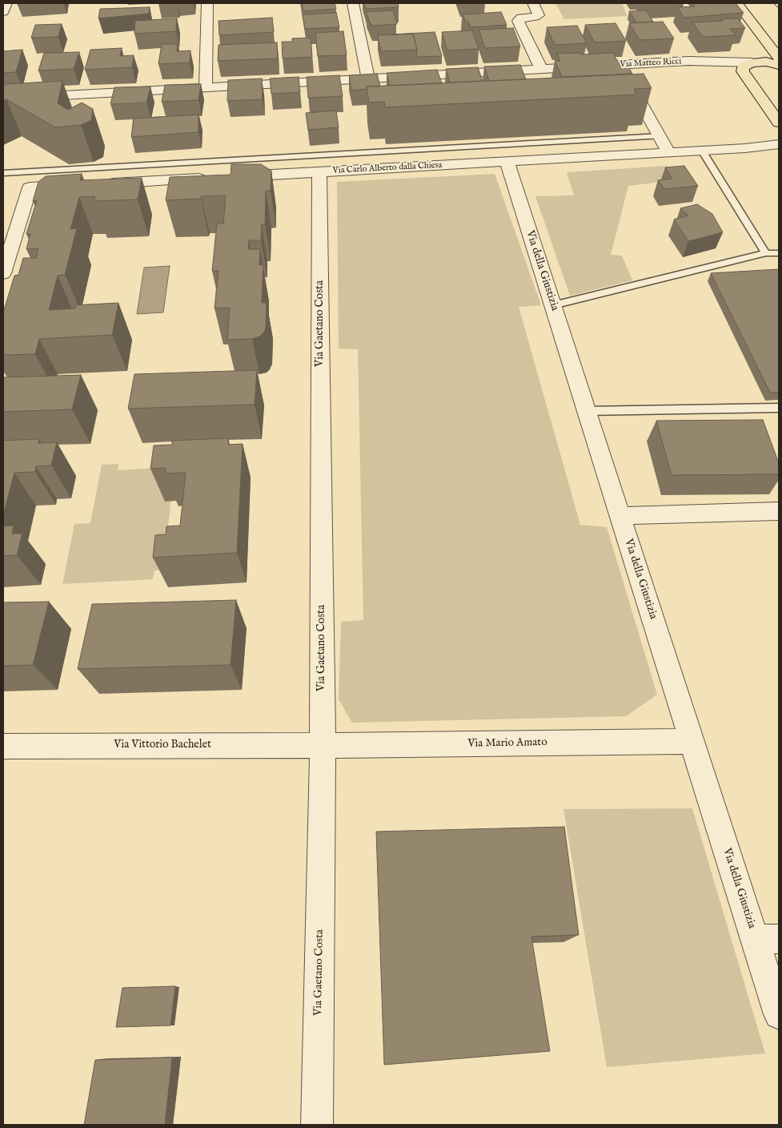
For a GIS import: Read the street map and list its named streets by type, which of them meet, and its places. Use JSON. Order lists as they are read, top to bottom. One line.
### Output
{"streets":{"street":["Via Matteo Ricci","Via Carlo Alberto dalla Chiesa","Via della Giustizia","Via Gaetano Costa","Via Mario Amato","Via Vittorio Bachelet"]},"crossings":[["Via Carlo Alberto dalla Chiesa","Via della Giustizia"],["Via Carlo Alberto dalla Chiesa","Via Gaetano Costa"],["Via della Giustizia","Via Mario Amato"],["Via Gaetano Costa","Via Mario Amato"],["Via Gaetano Costa","Via Vittorio Bachelet"],["Via Mario Amato","Via Vittorio Bachelet"]]}
